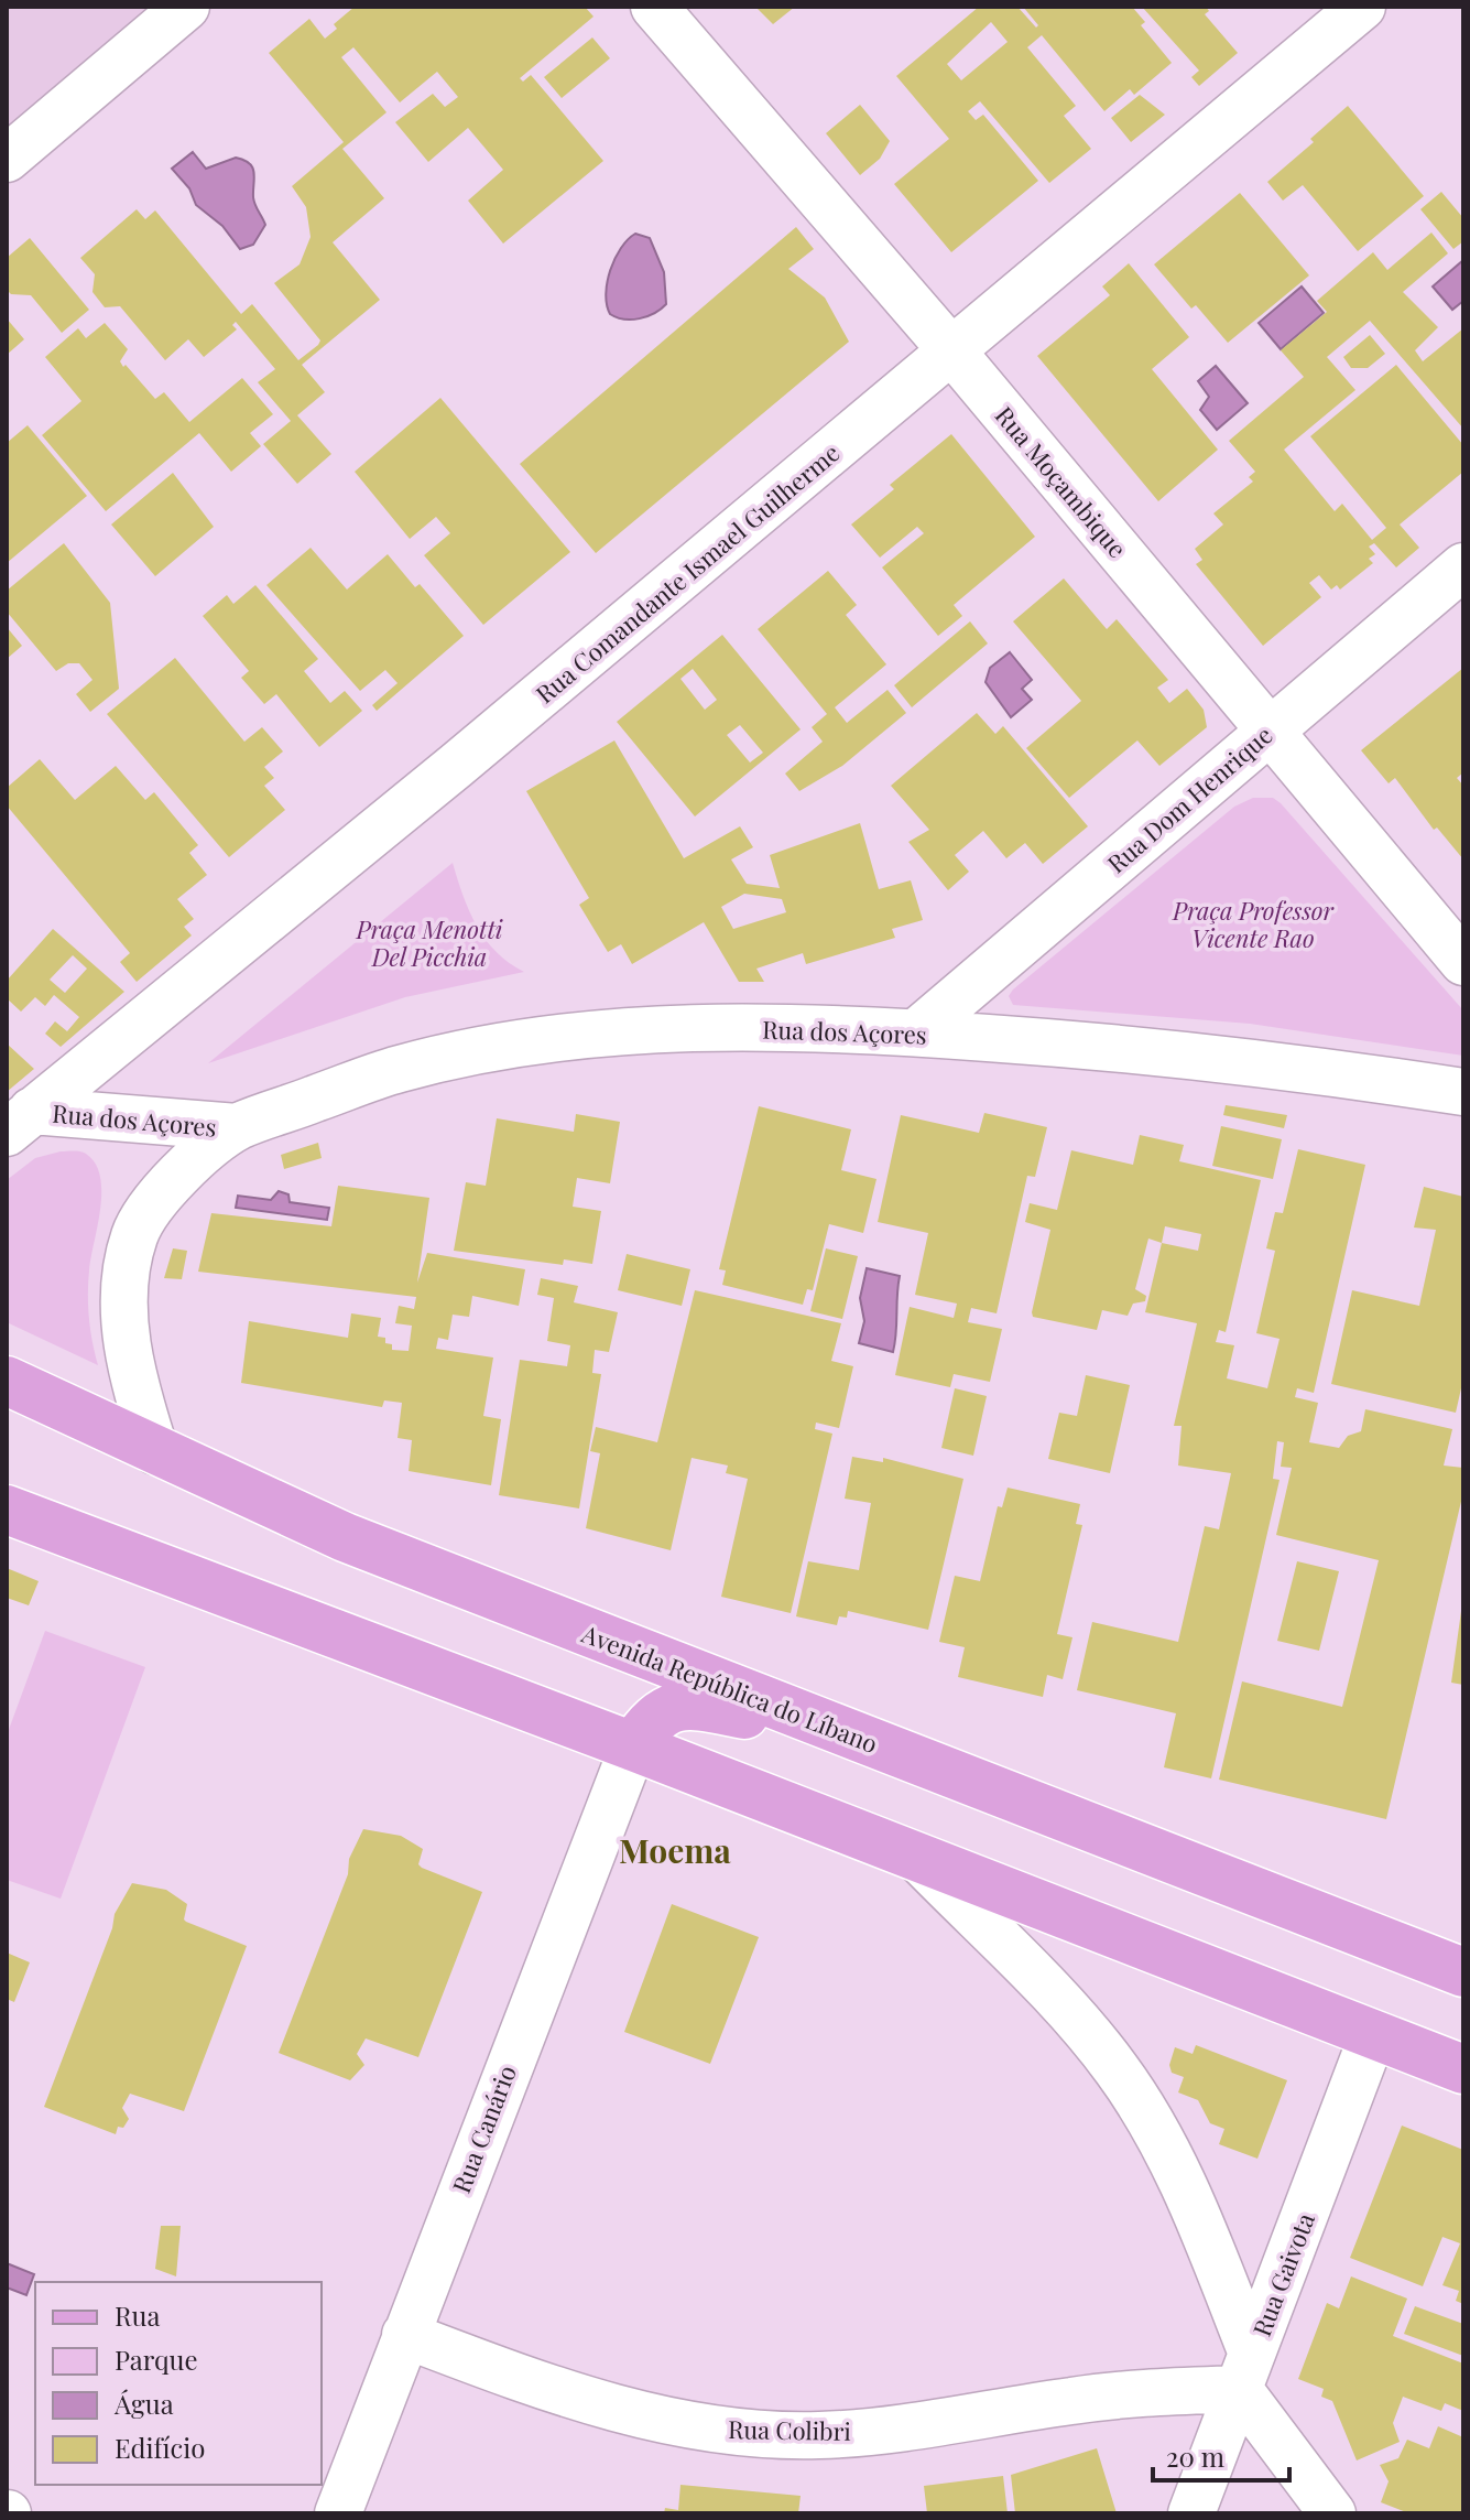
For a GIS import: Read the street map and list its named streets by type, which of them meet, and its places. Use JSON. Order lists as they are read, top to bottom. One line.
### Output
{"streets":{"main road":["Avenida República do Líbano"],"street":["Rua Moçambique","Rua Comandante Ismael Guilherme","Rua Dom Henrique","Rua dos Açores","Rua Canário","Rua Gaivota","Rua Colibri"]},"crossings":[["Rua Moçambique","Rua Comandante Ismael Guilherme"],["Rua Moçambique","Rua Dom Henrique"],["Rua Comandante Ismael Guilherme","Rua dos Açores"],["Rua Dom Henrique","Rua dos Açores"],["Rua dos Açores","Avenida República do Líbano"],["Rua Canário","Rua Colibri"],["Rua Gaivota","Rua Colibri"]],"districts":["Moema"],"parks":["Praça Professor Vicente Rao","Praça Menotti Del Picchia"],"legend":["Rua","Parque","Água","Edifício"],"scale_bar":"20 m"}
